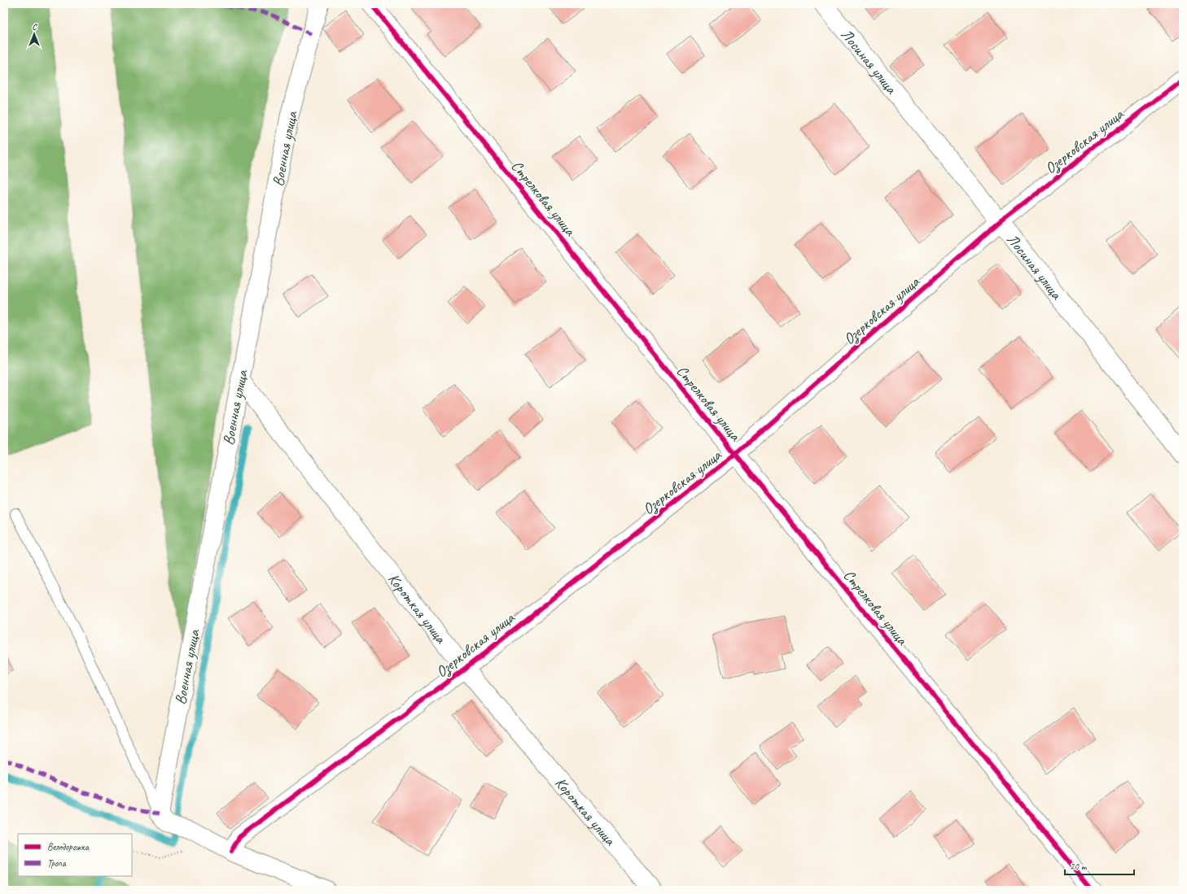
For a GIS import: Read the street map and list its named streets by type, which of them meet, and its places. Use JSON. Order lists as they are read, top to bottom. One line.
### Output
{"streets":{"street":["Лосиная улица","Озерковская улица","Военная улица","Стрелковая улица","Короткая улица"]},"crossings":[["Лосиная улица","Озерковская улица"],["Озерковская улица","Стрелковая улица"],["Озерковская улица","Короткая улица"],["Военная улица","Короткая улица"]],"legend":["Велодорожка","Тропа"],"scale_bar":"20 m","north":"top"}
